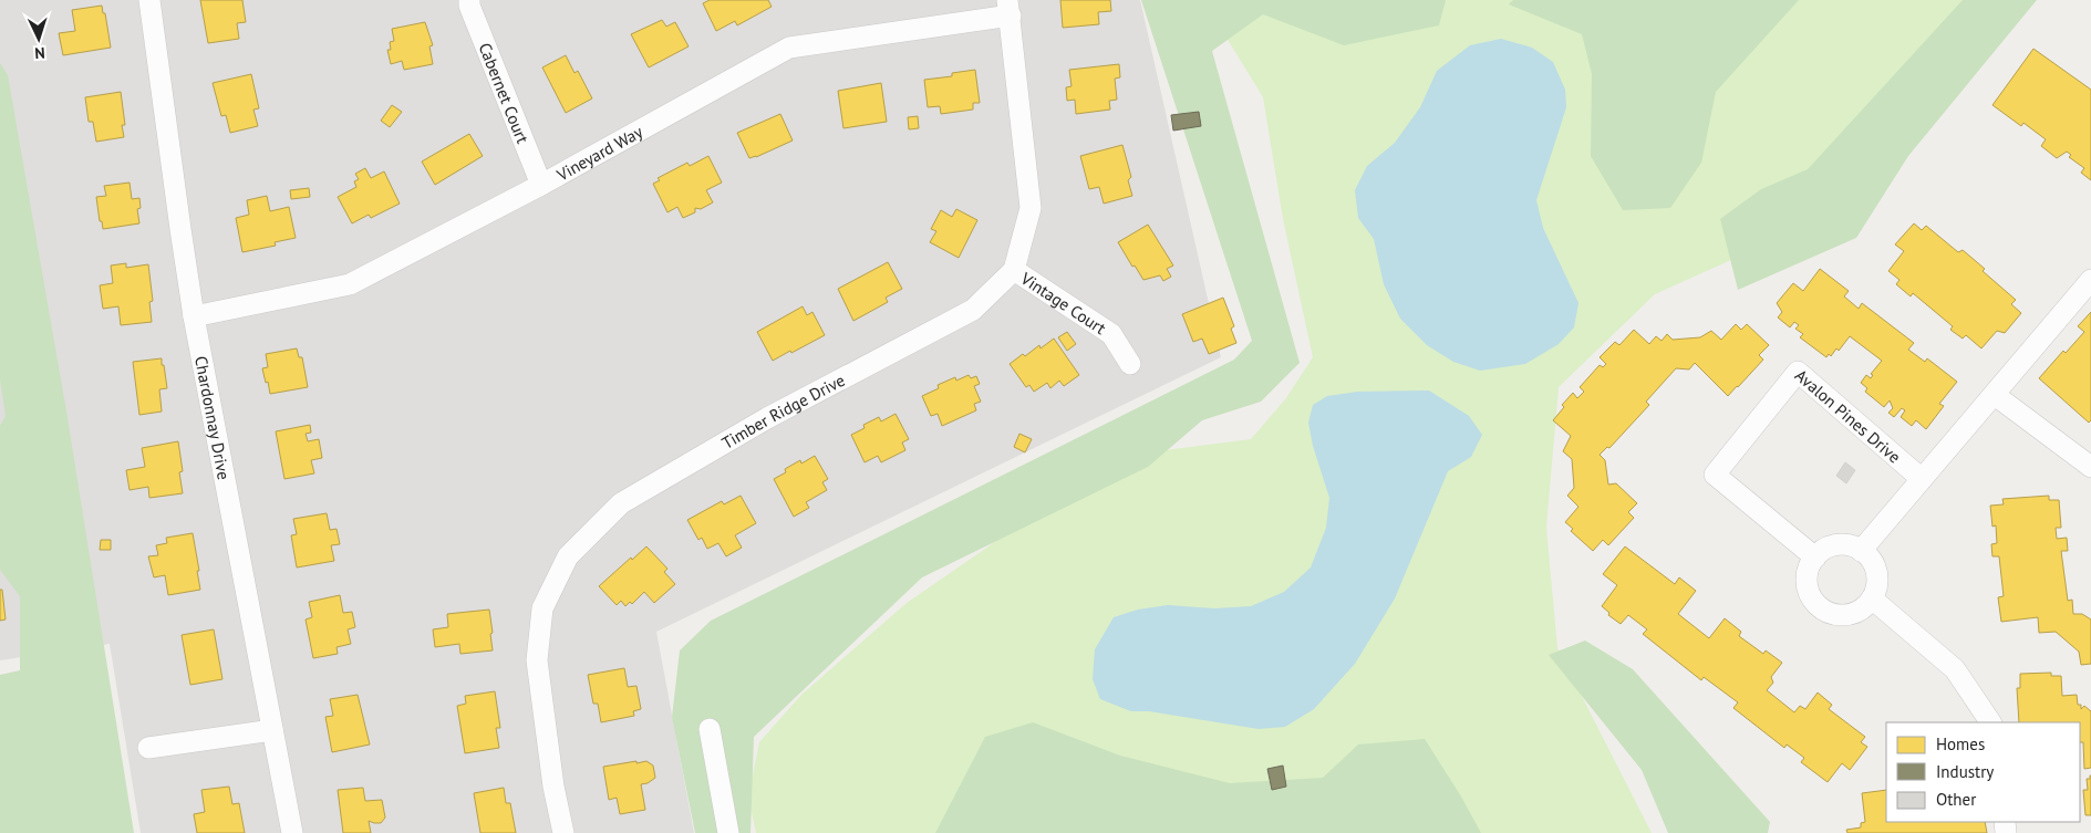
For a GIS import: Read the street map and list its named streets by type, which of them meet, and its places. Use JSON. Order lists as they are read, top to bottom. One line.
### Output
{"streets":{"street":["Cabernet Court","Vineyard Way","Vintage Court","Timber Ridge Drive","Chardonnay Drive","Avalon Pines Drive"]},"crossings":[["Cabernet Court","Vineyard Way"],["Vineyard Way","Chardonnay Drive"],["Vintage Court","Timber Ridge Drive"]],"legend":["Homes","Industry","Other"],"north":"bottom"}
